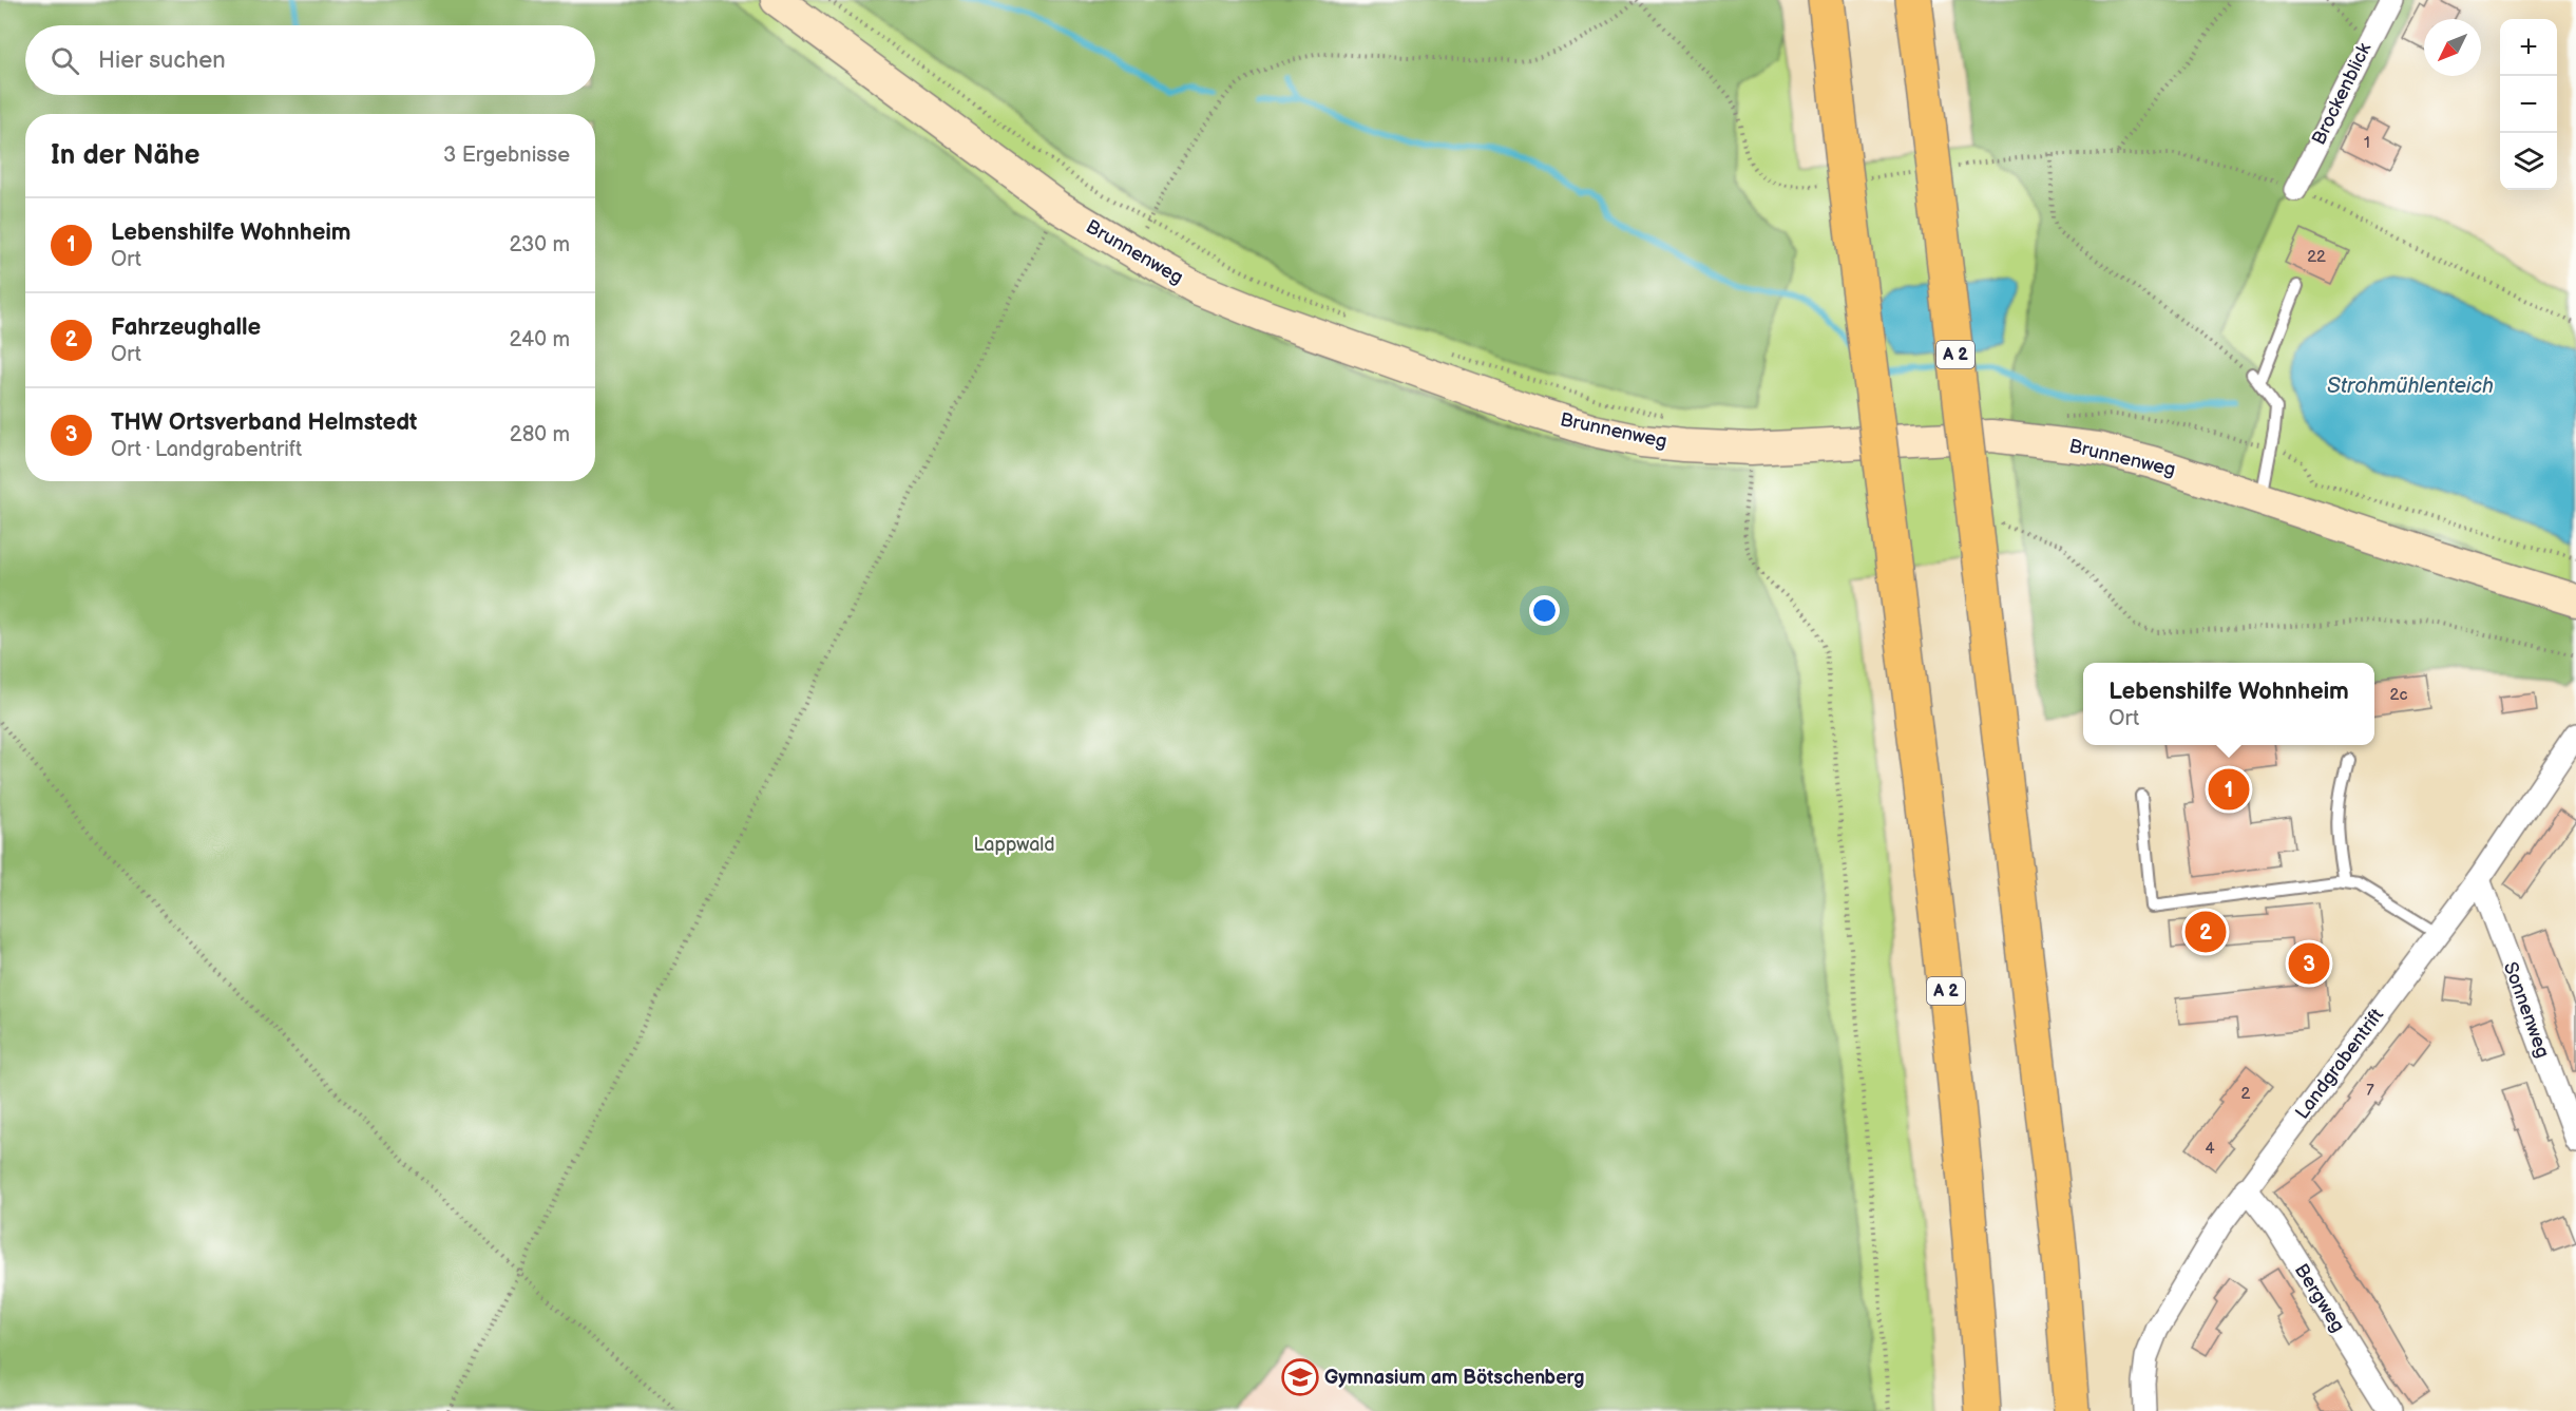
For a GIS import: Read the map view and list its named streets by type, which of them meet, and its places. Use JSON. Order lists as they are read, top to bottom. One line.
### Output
{"streets":{"highway":["A 2"],"main road":["Brunnenweg"],"street":["Brockenblick","Sonnenweg","Landgrabentrift","Bergweg"]},"crossings":[["Sonnenweg","Landgrabentrift"],["Landgrabentrift","Bergweg"]],"water":["Strohmühlenteich"],"parks":["Lappwald"],"places":{"school or university":["Gymnasium am Bötschenberg"]},"house_numbers":["1","22","2c","7","2","4"],"north":"bottom left","page":{"map_buttons":["+","−"],"search":"Hier suchen","heading":["In der Nähe","3 Ergebnisse"],"list":[{"mark":"1","name":"Lebenshilfe Wohnheim","note":"Ort","value":"230 m"},{"mark":"2","name":"Fahrzeughalle","note":"Ort","value":"240 m"},{"mark":"3","name":"THW Ortsverband Helmstedt","note":"Ort · Landgrabentrift","value":"280 m"}],"popup":["Lebenshilfe Wohnheim","Ort"],"pins":["1","2","3"]}}
